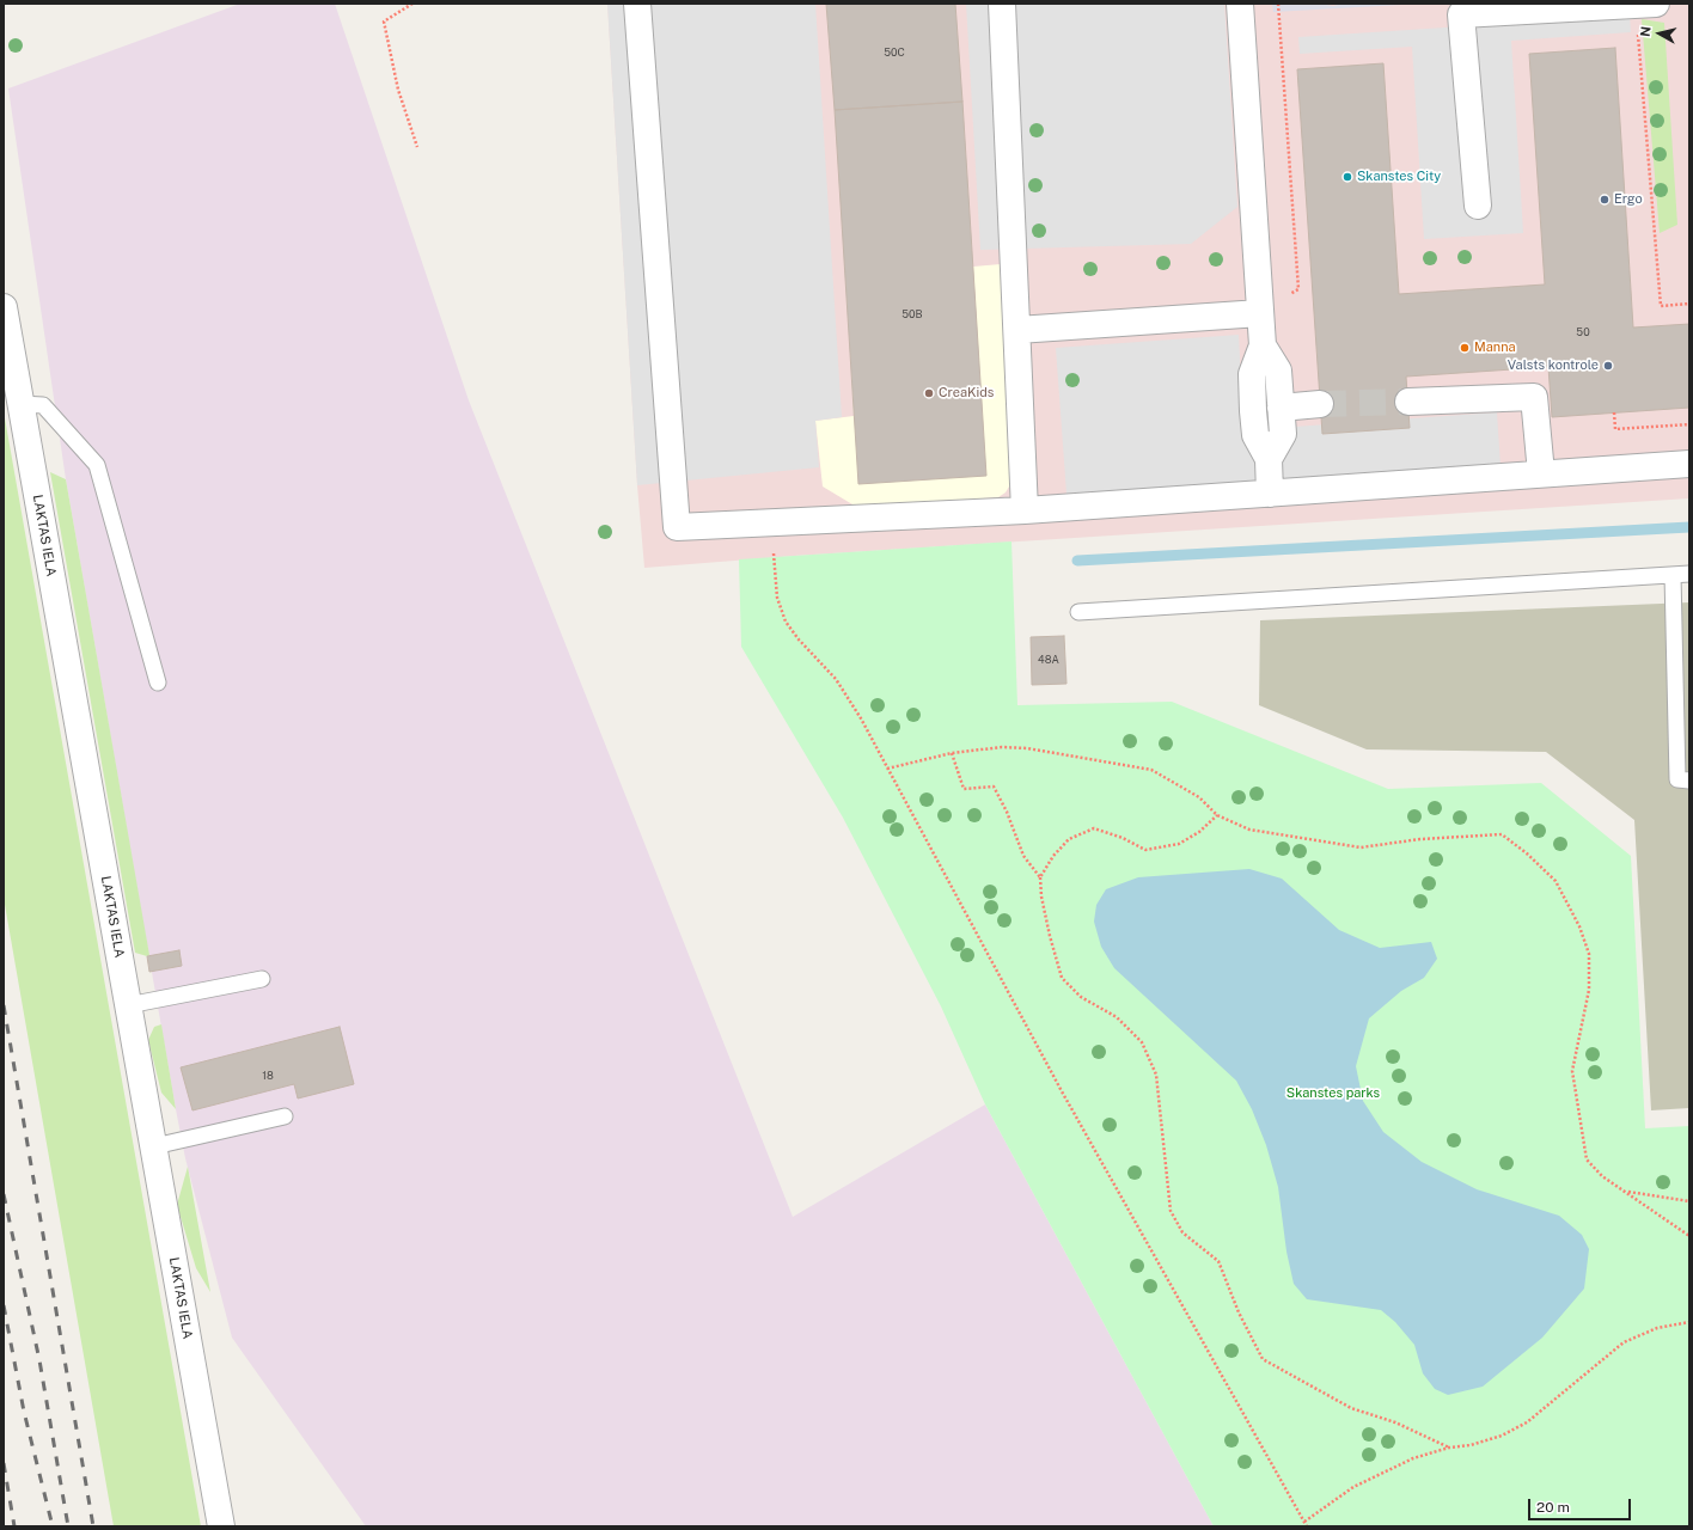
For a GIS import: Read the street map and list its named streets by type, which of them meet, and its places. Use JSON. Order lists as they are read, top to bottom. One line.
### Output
{"streets":{"street":["LAKTAS IELA"]},"parks":["Skanstes parks"],"places":["Skanstes City","Ergo","Manna","Valsts kontrole","CreaKids"],"house_numbers":["50C","50B","50","48A","18"],"scale_bar":"20 m","north":"left"}
